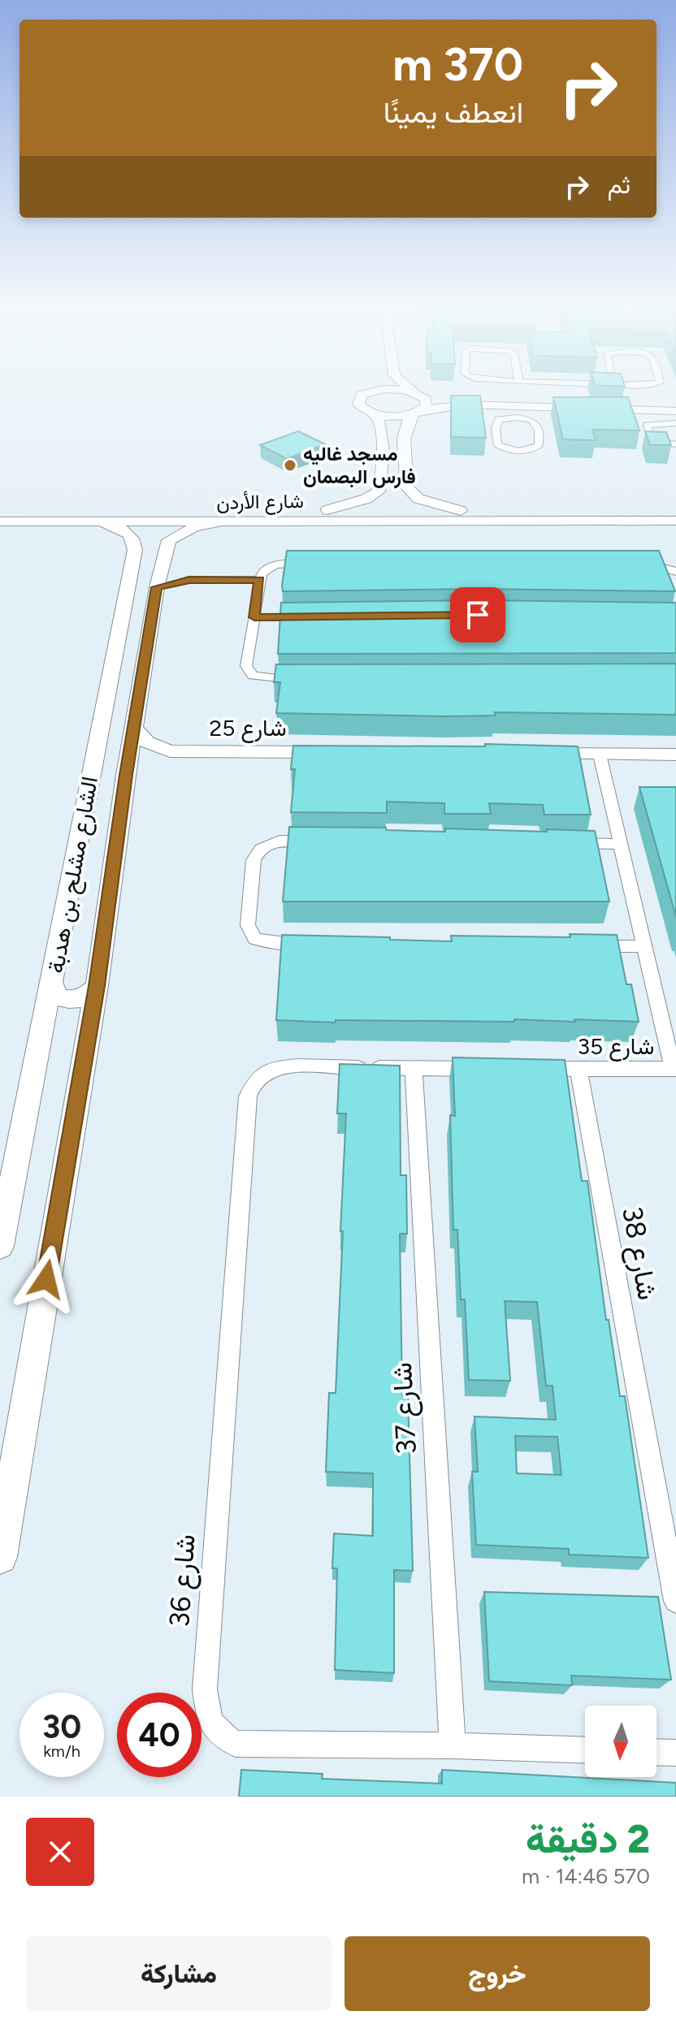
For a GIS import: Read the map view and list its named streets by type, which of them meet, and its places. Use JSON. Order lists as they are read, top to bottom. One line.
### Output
{"streets":{"street":["شارع الأردن","شارع 25","الشارع مشلح بن هدبة","شارع 35","شارع 38","شارع 37","شارع 36"]},"crossings":[["شارع 25","الشارع مشلح بن هدبة"],["شارع 35","شارع 38"],["شارع 37","شارع 36"]],"places":["مسجد غاليه فارس البصمان"],"north":"bottom","page":{"turn":["370 m","انعطف يمينًا"],"then":"ثم","speed":"30 km/h","limit":"40","heading":["2 دقيقة","570 m · 14:46"],"buttons":["خروج","مشاركة"]}}
